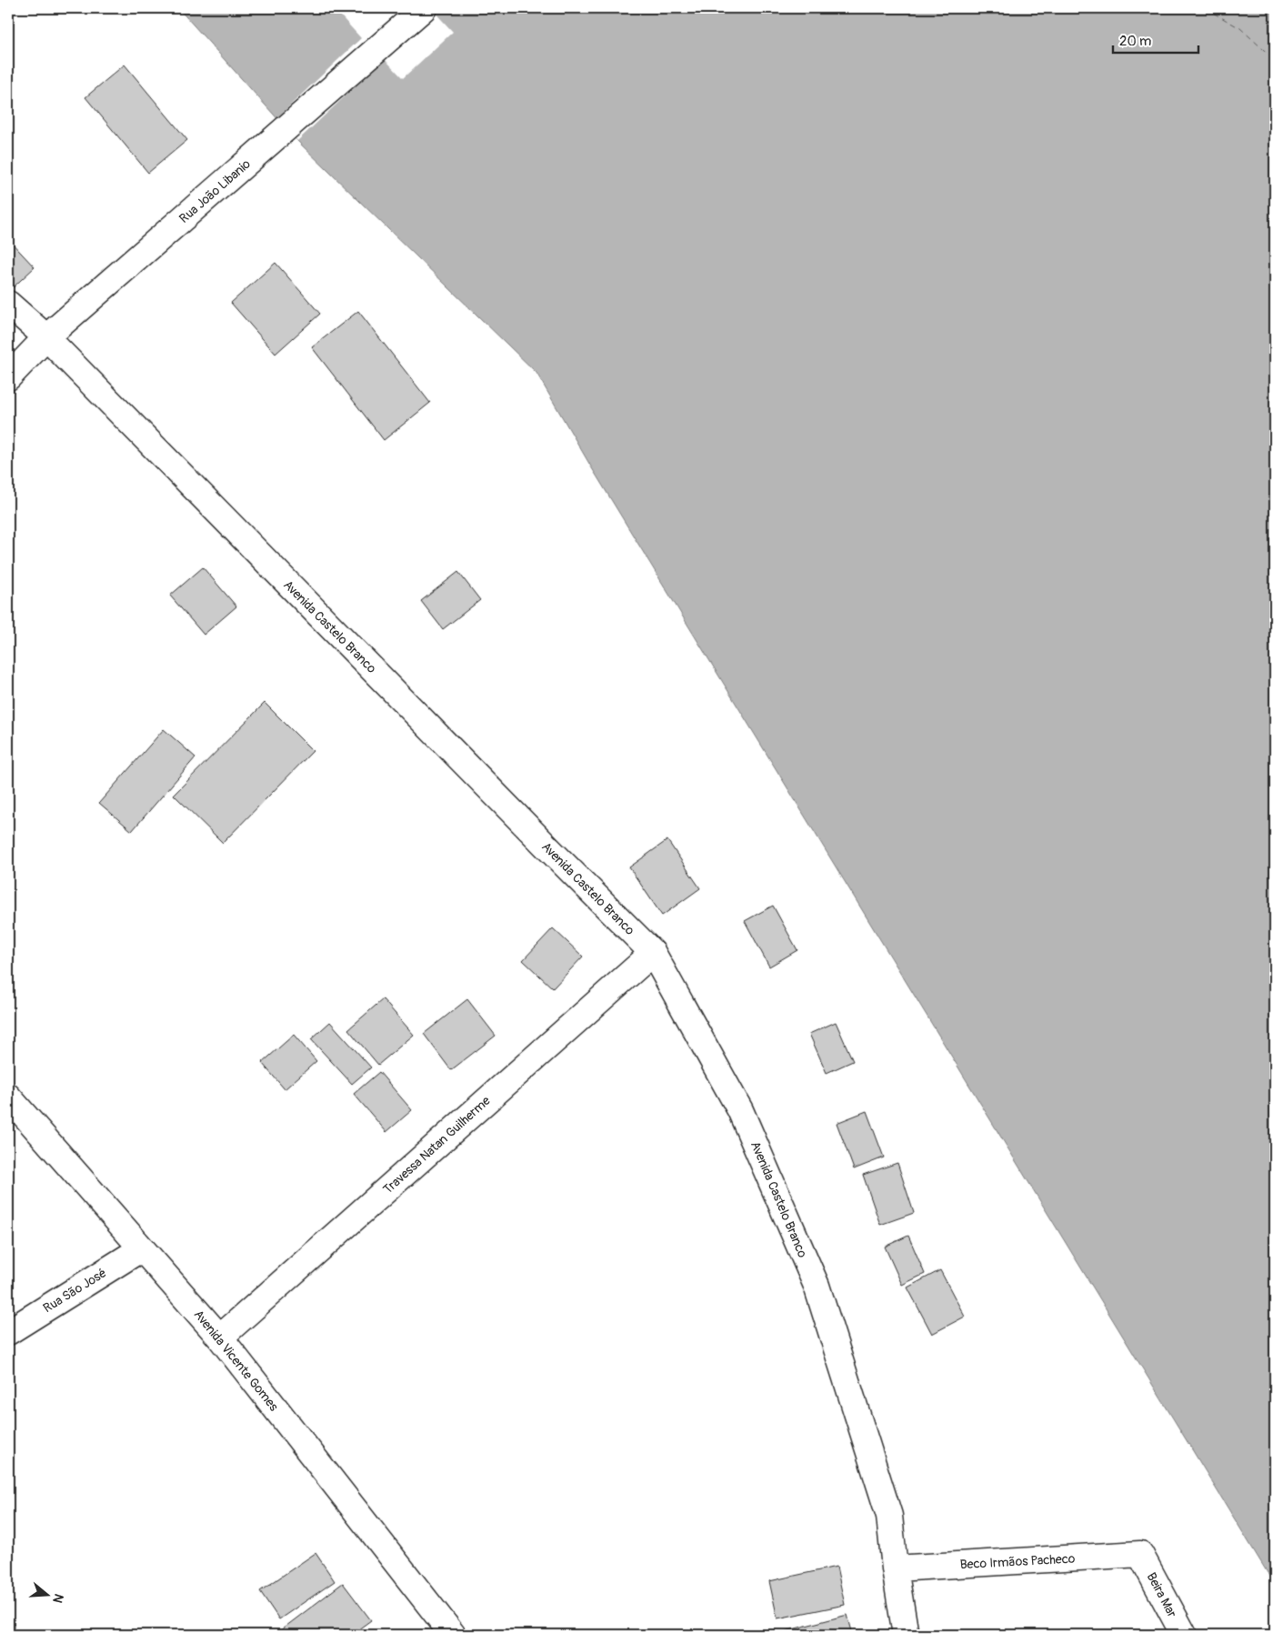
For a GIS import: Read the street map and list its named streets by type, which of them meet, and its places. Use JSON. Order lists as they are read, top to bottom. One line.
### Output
{"streets":{"street":["Rua João Libanio","Avenida Castelo Branco","Travessa Natan Guilherme","Rua São José","Avenida Vicente Gomes","Beco Irmãos Pacheco","Beira Mar"]},"crossings":[["Rua João Libanio","Avenida Castelo Branco"],["Avenida Castelo Branco","Travessa Natan Guilherme"],["Avenida Castelo Branco","Beco Irmãos Pacheco"],["Travessa Natan Guilherme","Avenida Vicente Gomes"],["Rua São José","Avenida Vicente Gomes"],["Beco Irmãos Pacheco","Beira Mar"]],"scale_bar":"20 m","north":"right"}
